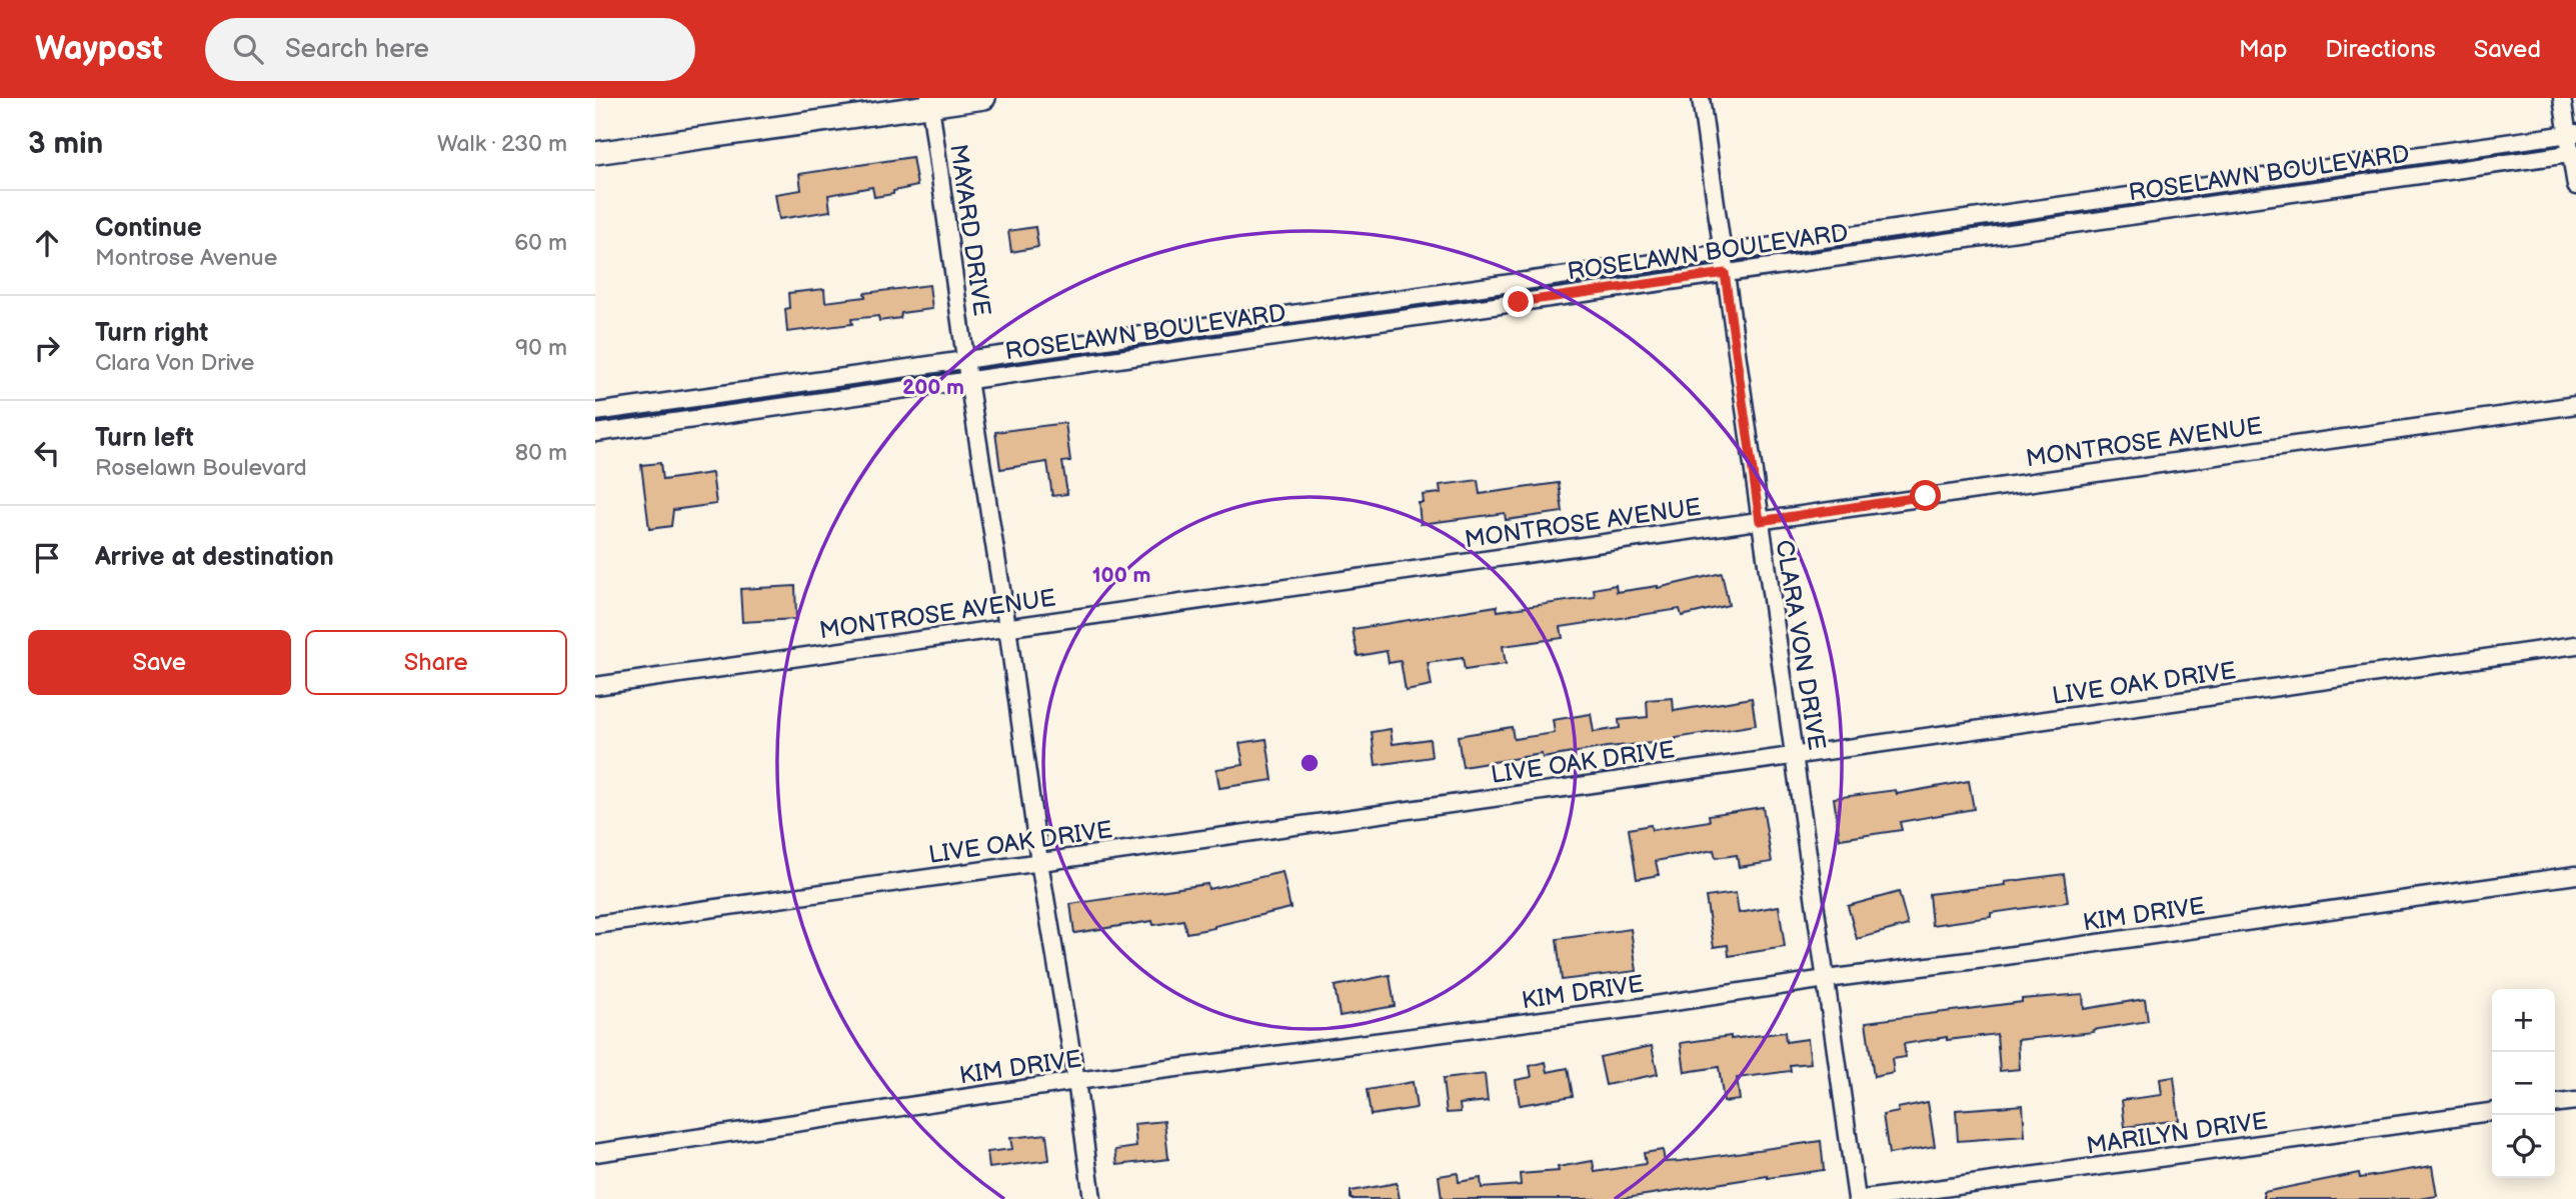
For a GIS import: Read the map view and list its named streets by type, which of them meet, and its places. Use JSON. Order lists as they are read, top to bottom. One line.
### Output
{"streets":{"street":["ROSELAWN BOULEVARD","MAYARD DRIVE","MONTROSE AVENUE","CLARA VON DRIVE","LIVE OAK DRIVE","KIM DRIVE","MARILYN DRIVE"]},"crossings":[["ROSELAWN BOULEVARD","MAYARD DRIVE"],["ROSELAWN BOULEVARD","CLARA VON DRIVE"],["MAYARD DRIVE","MONTROSE AVENUE"],["MAYARD DRIVE","LIVE OAK DRIVE"],["MAYARD DRIVE","KIM DRIVE"],["MONTROSE AVENUE","CLARA VON DRIVE"],["CLARA VON DRIVE","LIVE OAK DRIVE"],["CLARA VON DRIVE","KIM DRIVE"]],"page":{"header":"Waypost","search":"Search here","nav":["Map","Directions","Saved"],"heading":["3 min","Walk · 230 m"],"list":[["Continue","Montrose Avenue","60 m"],["Turn right","Clara Von Drive","90 m"],["Turn left","Roselawn Boulevard","80 m"],"Arrive at destination"],"buttons":["Save","Share"],"map_buttons":["+","−"]},"rings":["200 m","100 m"]}
